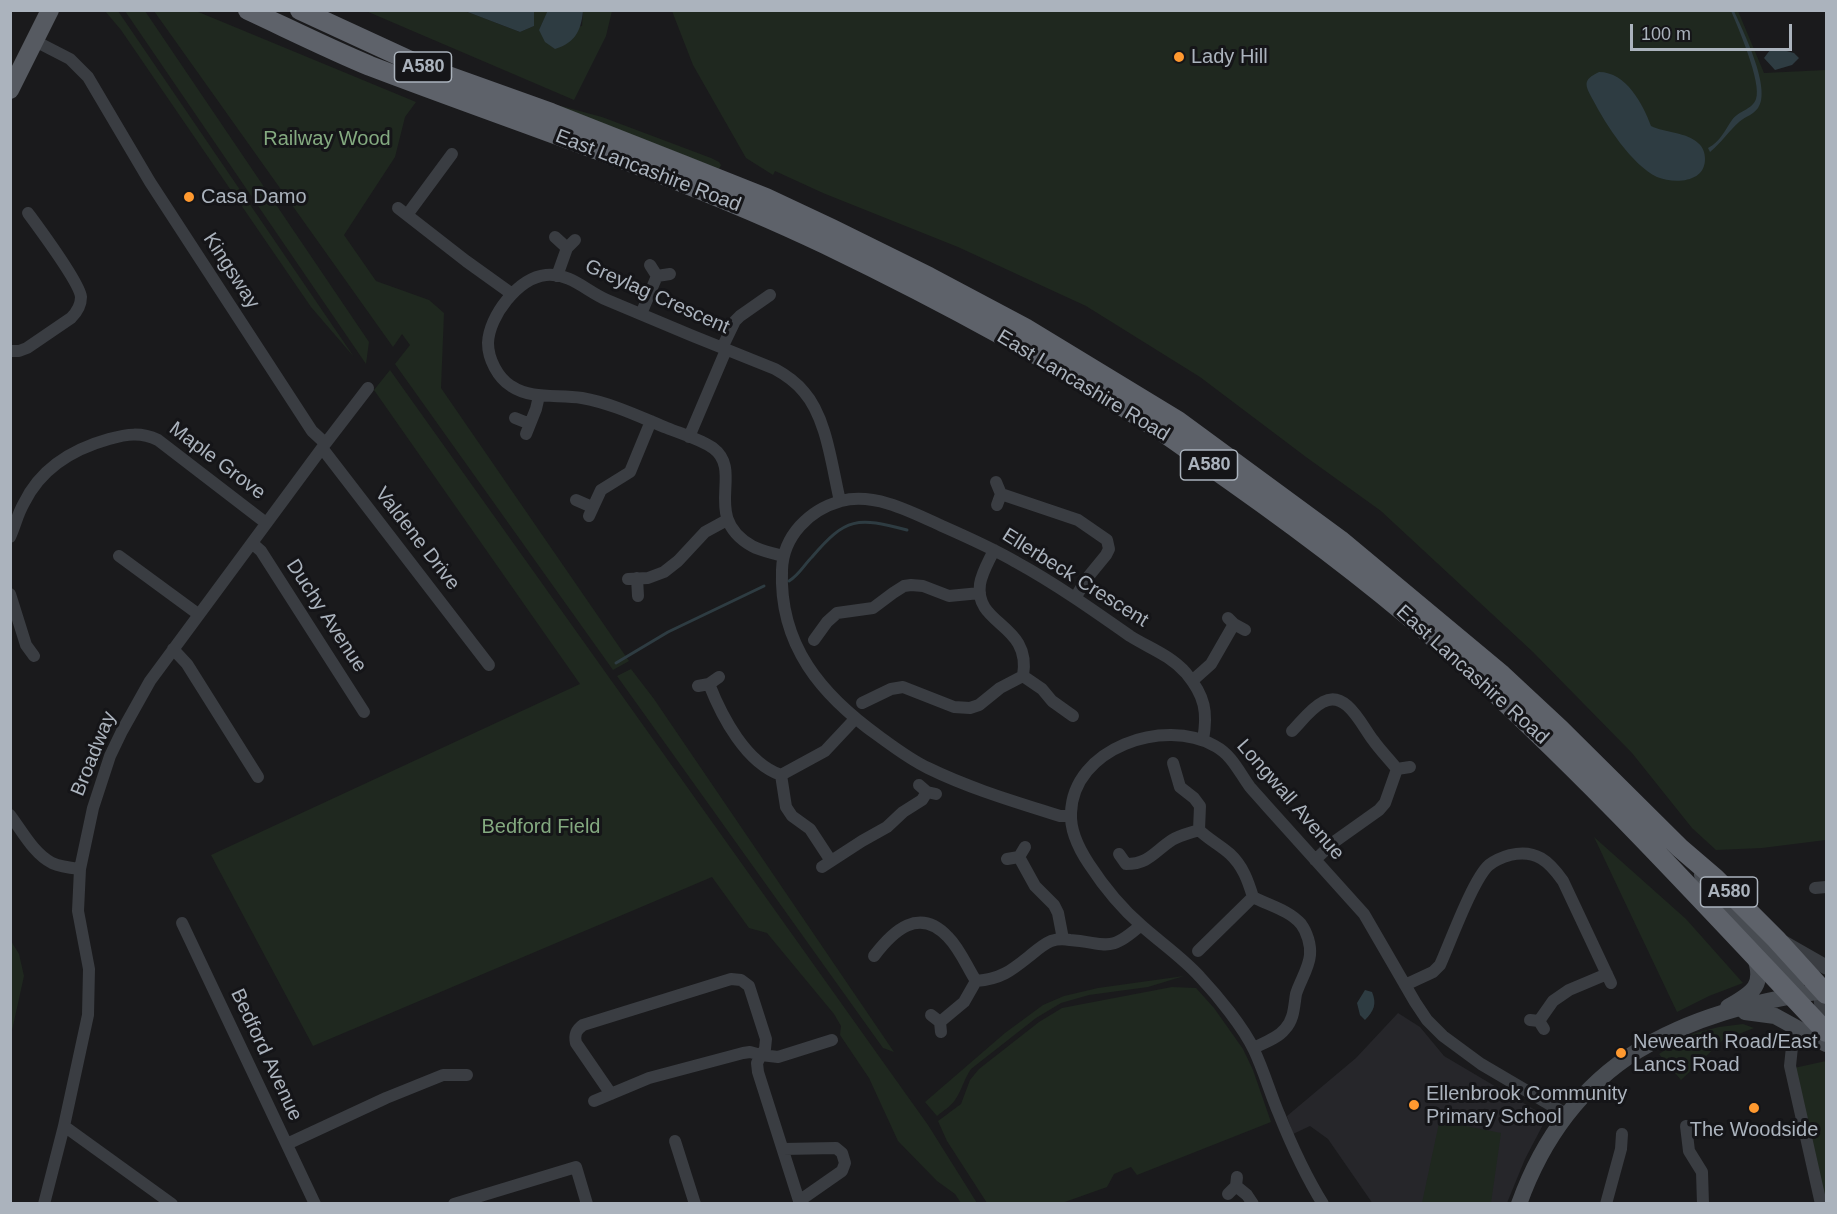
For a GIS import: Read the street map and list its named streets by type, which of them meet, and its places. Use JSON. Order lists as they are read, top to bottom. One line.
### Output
{"streets":{"highway":["A580","East Lancashire Road"],"street":["Kingsway","Greylag Crescent","Maple Grove","Valdene Drive","Ellerbeck Crescent","Duchy Avenue","Broadway","Longwall Avenue","Bedford Avenue"]},"crossings":[["Kingsway","Valdene Drive"],["Kingsway","Broadway"],["Greylag Crescent","Ellerbeck Crescent"],["Maple Grove","Broadway"],["Valdene Drive","Broadway"],["Ellerbeck Crescent","Longwall Avenue"],["Duchy Avenue","Broadway"]],"parks":["Railway Wood","Bedford Field"],"places":["Lady Hill","Casa Damo","Newearth Road/East Lancs Road","Ellenbrook Community Primary School","The Woodside"],"scale_bar":"100 m"}
